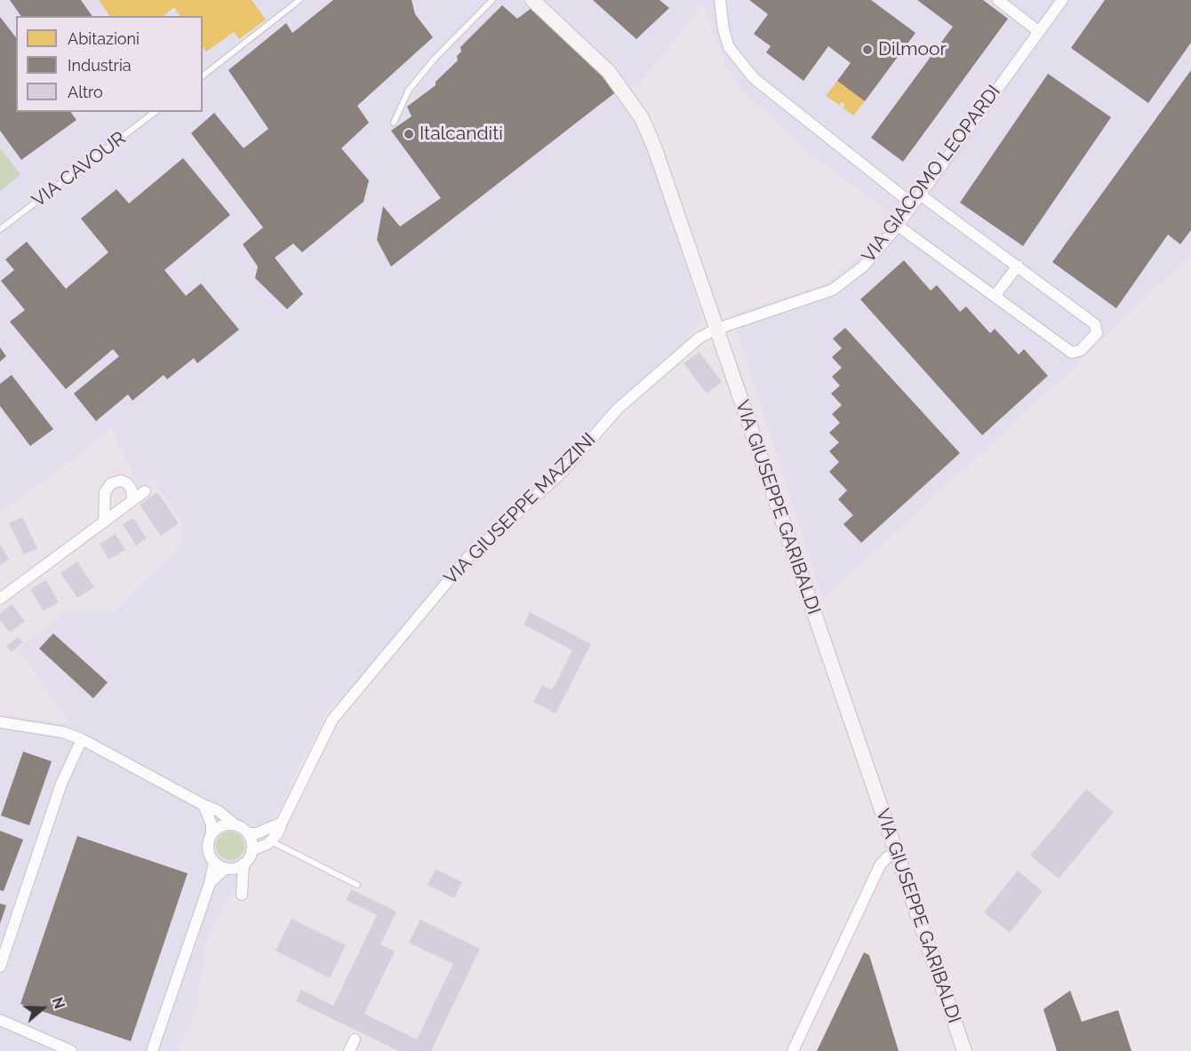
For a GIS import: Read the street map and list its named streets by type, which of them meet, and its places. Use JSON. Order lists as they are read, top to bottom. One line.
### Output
{"streets":{"street":["VIA GIACOMO LEOPARDI","VIA GIUSEPPE GARIBALDI","VIA GIUSEPPE MAZZINI"],"lane":["VIA CAVOUR"]},"crossings":[["VIA GIACOMO LEOPARDI","VIA GIUSEPPE GARIBALDI"],["VIA GIACOMO LEOPARDI","VIA GIUSEPPE MAZZINI"],["VIA GIUSEPPE GARIBALDI","VIA GIUSEPPE MAZZINI"]],"places":["Dilmoor","Italcanditi"],"legend":["Abitazioni","Industria","Altro"],"north":"right"}
